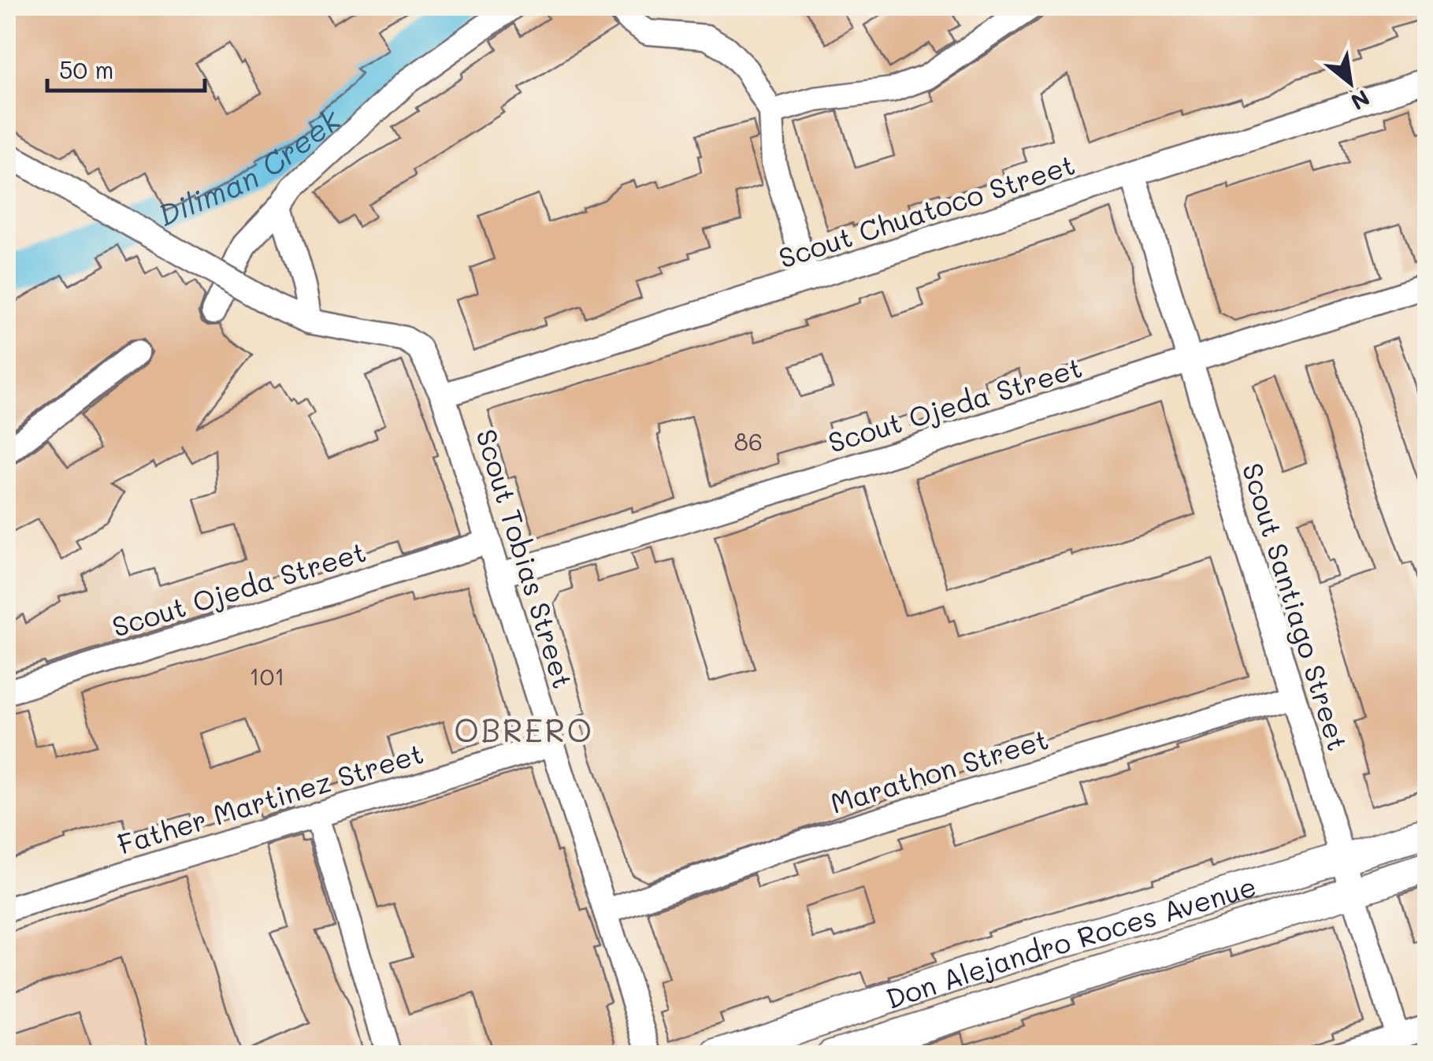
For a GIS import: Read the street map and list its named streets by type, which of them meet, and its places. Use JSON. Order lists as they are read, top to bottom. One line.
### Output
{"streets":{"main road":["Don Alejandro Roces Avenue"],"street":["Scout Chuatoco Street","Scout Ojeda Street","Scout Tobias Street","Scout Santiago Street","Marathon Street","Father Martinez Street"]},"crossings":[["Scout Chuatoco Street","Scout Tobias Street"],["Scout Chuatoco Street","Scout Santiago Street"],["Scout Ojeda Street","Scout Tobias Street"],["Scout Ojeda Street","Scout Santiago Street"],["Scout Tobias Street","Marathon Street"],["Scout Tobias Street","Father Martinez Street"],["Scout Santiago Street","Marathon Street"],["Scout Santiago Street","Don Alejandro Roces Avenue"]],"districts":["OBRERO"],"water":["Diliman Creek"],"house_numbers":["86","101"],"scale_bar":"50 m","north":"bottom right"}
